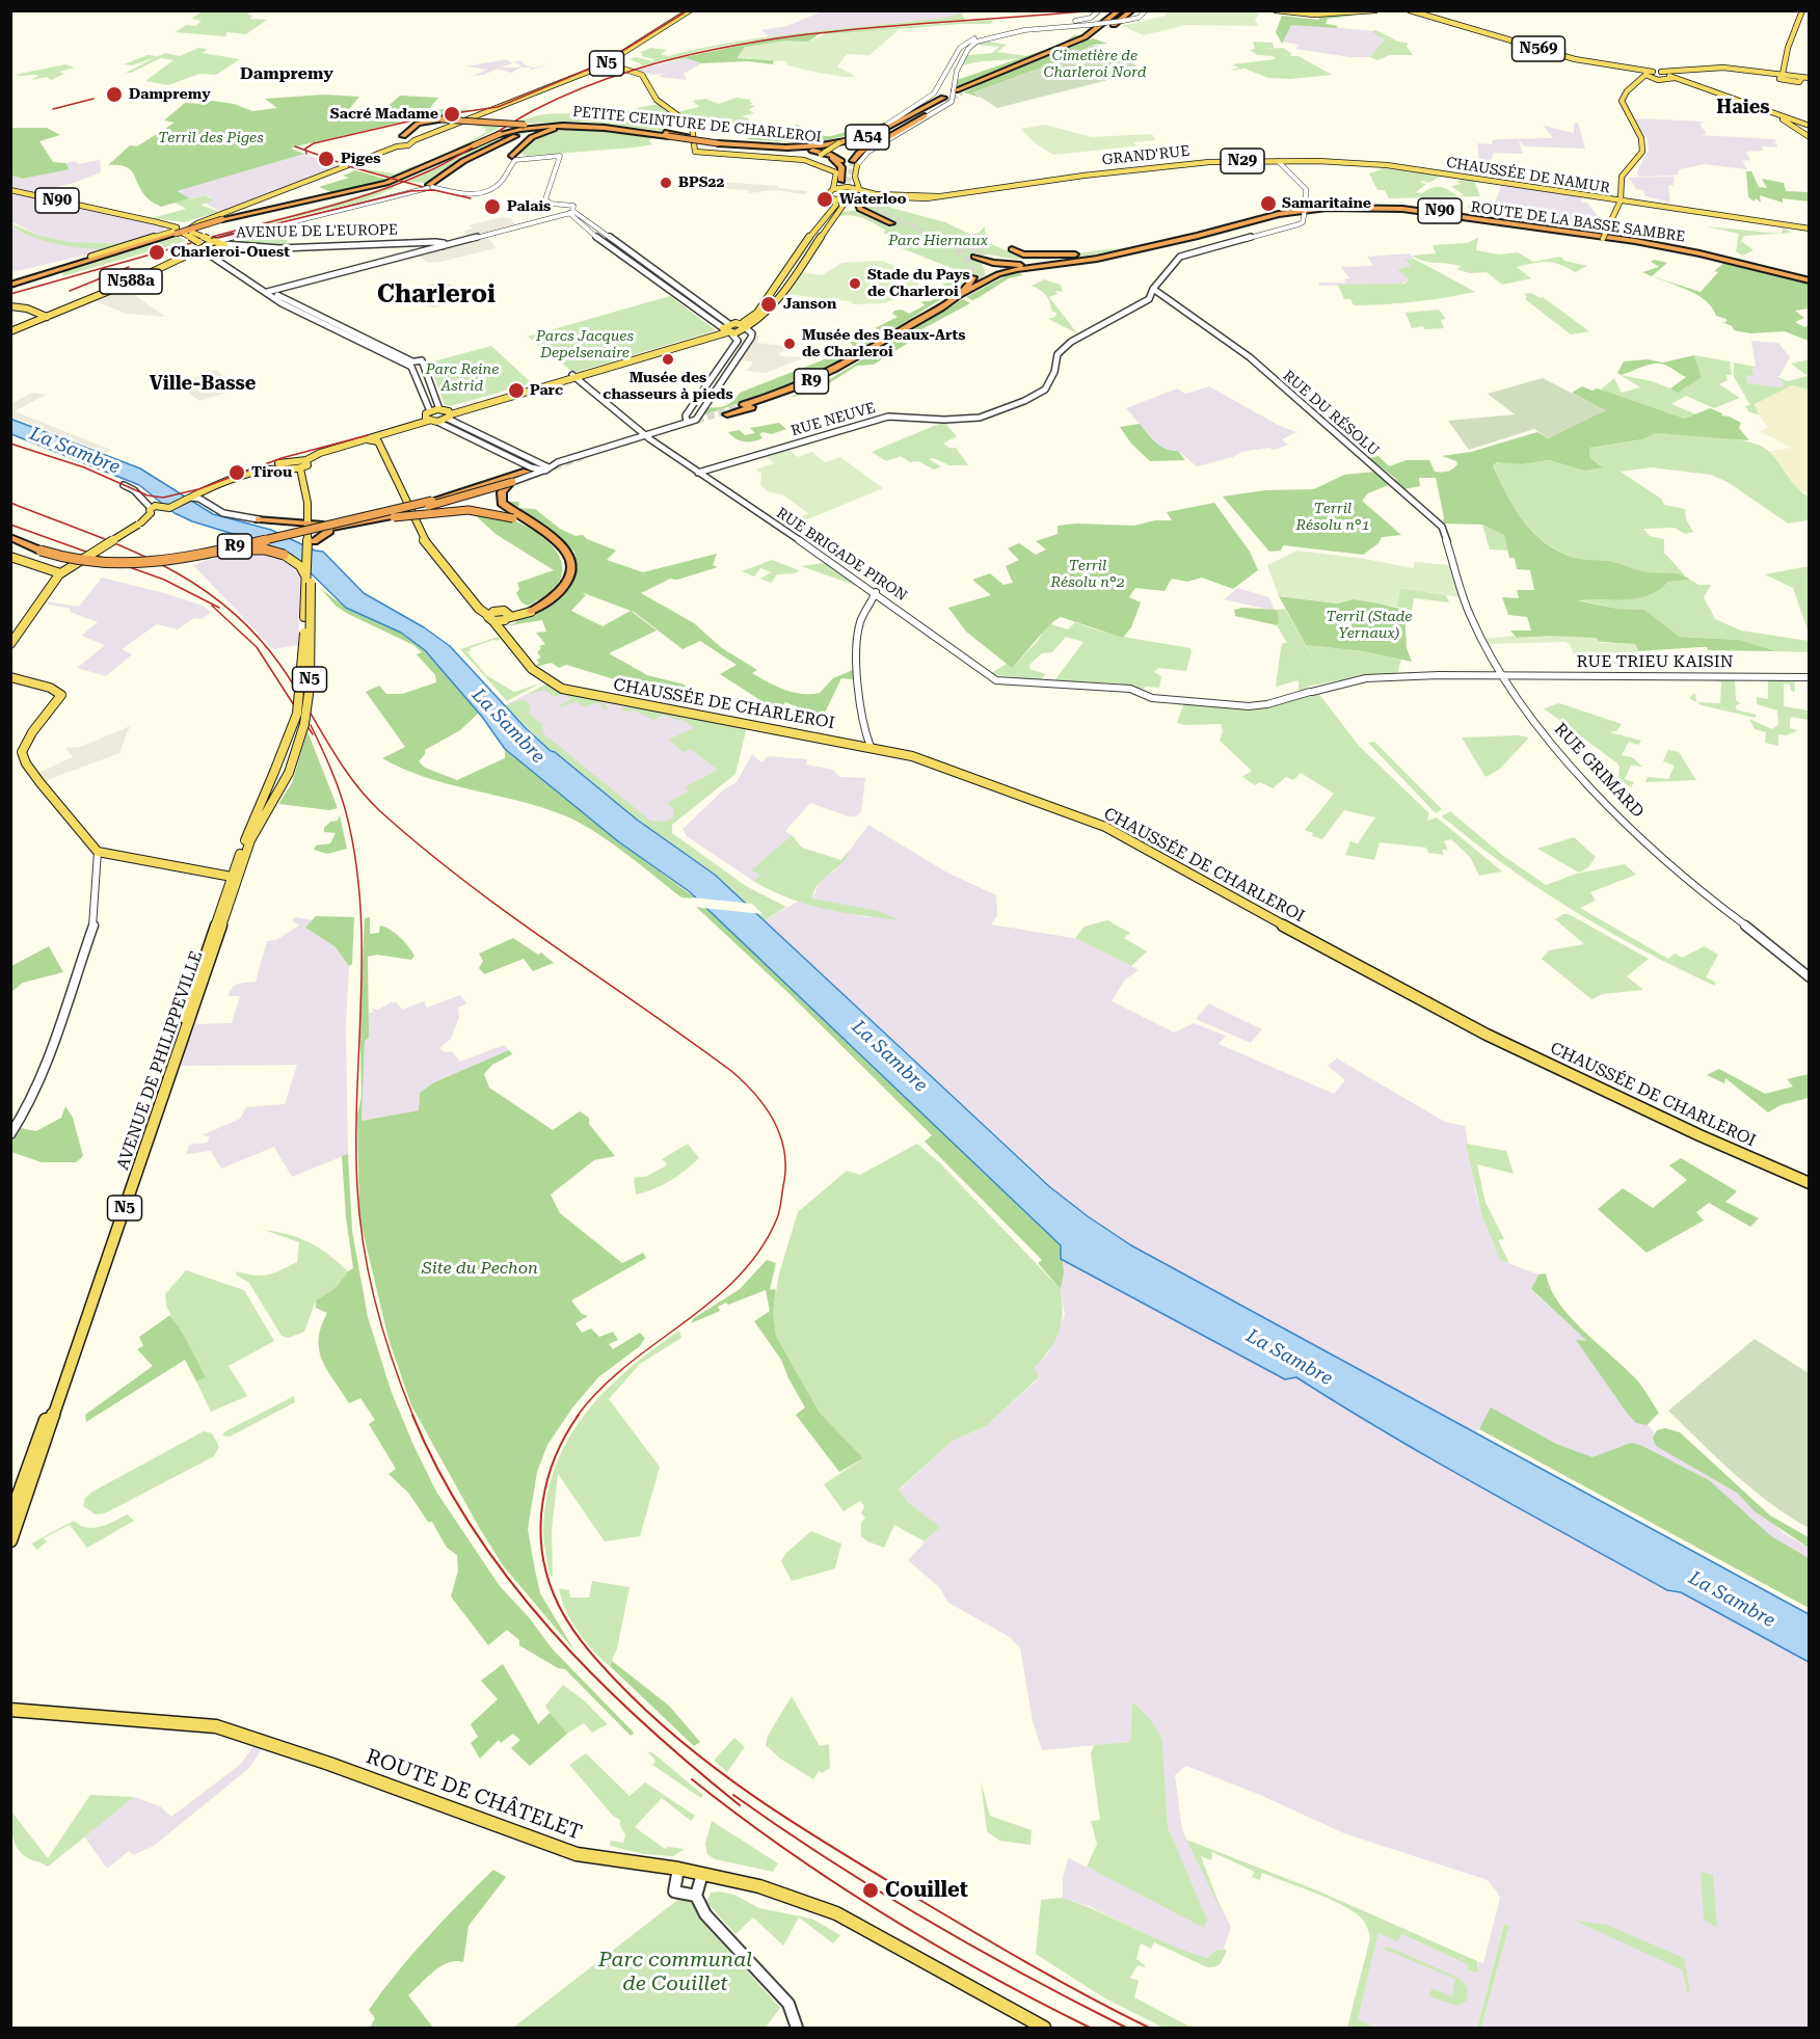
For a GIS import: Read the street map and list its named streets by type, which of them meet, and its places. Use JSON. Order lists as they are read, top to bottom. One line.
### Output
{"streets":{"highway":["PETITE CEINTURE DE CHARLEROI","A54","N90","ROUTE DE LA BASSE SAMBRE","R9"],"main road":["N569","N5","GRAND'RUE","N29","CHAUSSÉE DE NAMUR","N588a","CHAUSSÉE DE CHARLEROI","AVENUE DE PHILIPPEVILLE","ROUTE DE CHÂTELET"],"street":["AVENUE DE L'EUROPE","RUE DU RÉSOLU","RUE NEUVE","RUE BRIGADE PIRON","RUE TRIEU KAISIN","RUE GRIMARD"]},"crossings":[["N5","N90"],["N5","R9"],["N5","AVENUE DE PHILIPPEVILLE"],["PETITE CEINTURE DE CHARLEROI","A54"],["GRAND'RUE","CHAUSSÉE DE NAMUR"],["N29","CHAUSSÉE DE NAMUR"],["R9","AVENUE DE PHILIPPEVILLE"],["RUE DU RÉSOLU","RUE NEUVE"],["RUE DU RÉSOLU","RUE GRIMARD"],["RUE NEUVE","RUE BRIGADE PIRON"],["RUE BRIGADE PIRON","RUE TRIEU KAISIN"],["RUE TRIEU KAISIN","RUE GRIMARD"]],"districts":["Dampremy","Haies","Charleroi","Ville-Basse"],"water":["La Sambre"],"parks":["Cimetière de Charleroi Nord","Terril des Piges","Parc Hiernaux","Parcs Jacques Depelsenaire","Parc Reine Astrid","Terril Résolu n°1","Terril Résolu n°2","Terril (Stade Yernaux)","Site du Pechon","Parc communal de Couillet"],"places":["Dampremy","Sacré Madame","Piges","BPS22","Waterloo","Samaritaine","Palais","Charleroi-Ouest","Stade du Pays de Charleroi","Janson","Musée des Beaux-Arts de Charleroi","Musée des chasseurs à pieds","Parc","Tirou","Couillet"]}
